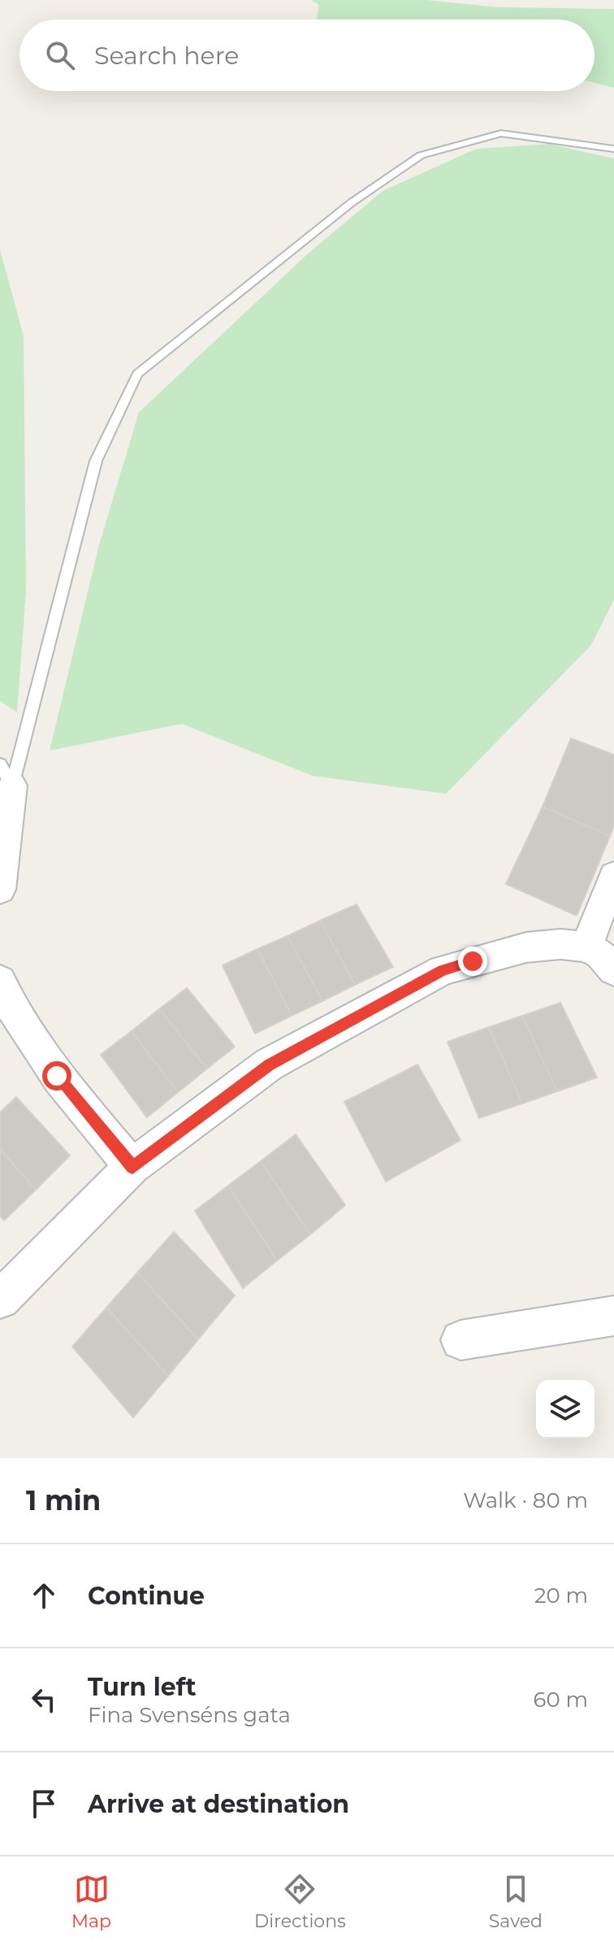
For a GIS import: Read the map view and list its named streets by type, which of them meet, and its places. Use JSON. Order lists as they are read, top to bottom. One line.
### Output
{"page":{"search":"Search here","heading":["1 min","Walk · 80 m"],"list":[["Continue","20 m"],["Turn left","Fina Svenséns gata","60 m"],"Arrive at destination"],"nav":["Map","Directions","Saved"]}}
